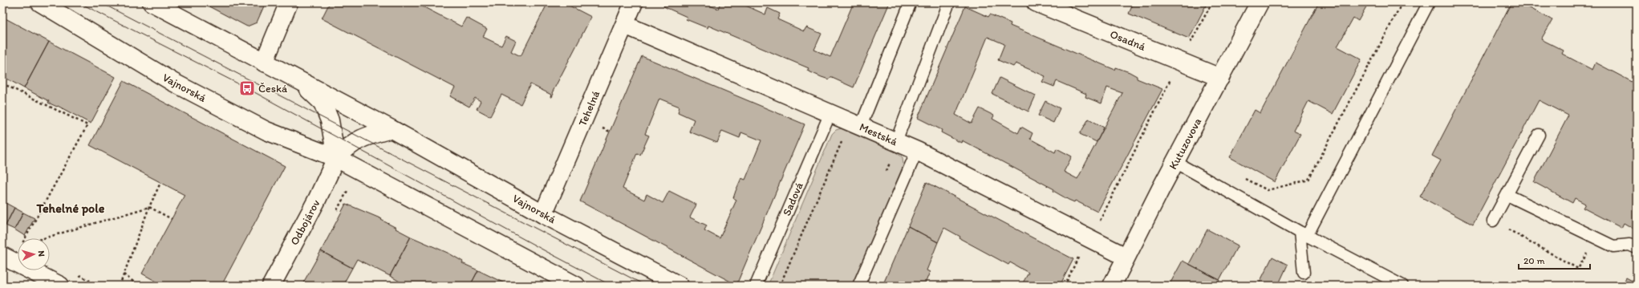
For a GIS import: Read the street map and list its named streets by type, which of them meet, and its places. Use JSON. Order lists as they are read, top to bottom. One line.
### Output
{"streets":{"street":["Osadná","Vajnorská","Tehelná","Mestská","Kutuzovova","Odbojárov"],"lane":["Sadová"]},"crossings":[["Osadná","Kutuzovova"],["Vajnorská","Tehelná"],["Vajnorská","Odbojárov"],["Tehelná","Mestská"],["Mestská","Kutuzovova"],["Mestská","Sadová"]],"districts":["Tehelné pole"],"places":{"bus stop":["Česká"]},"scale_bar":"20 m","north":"right"}
